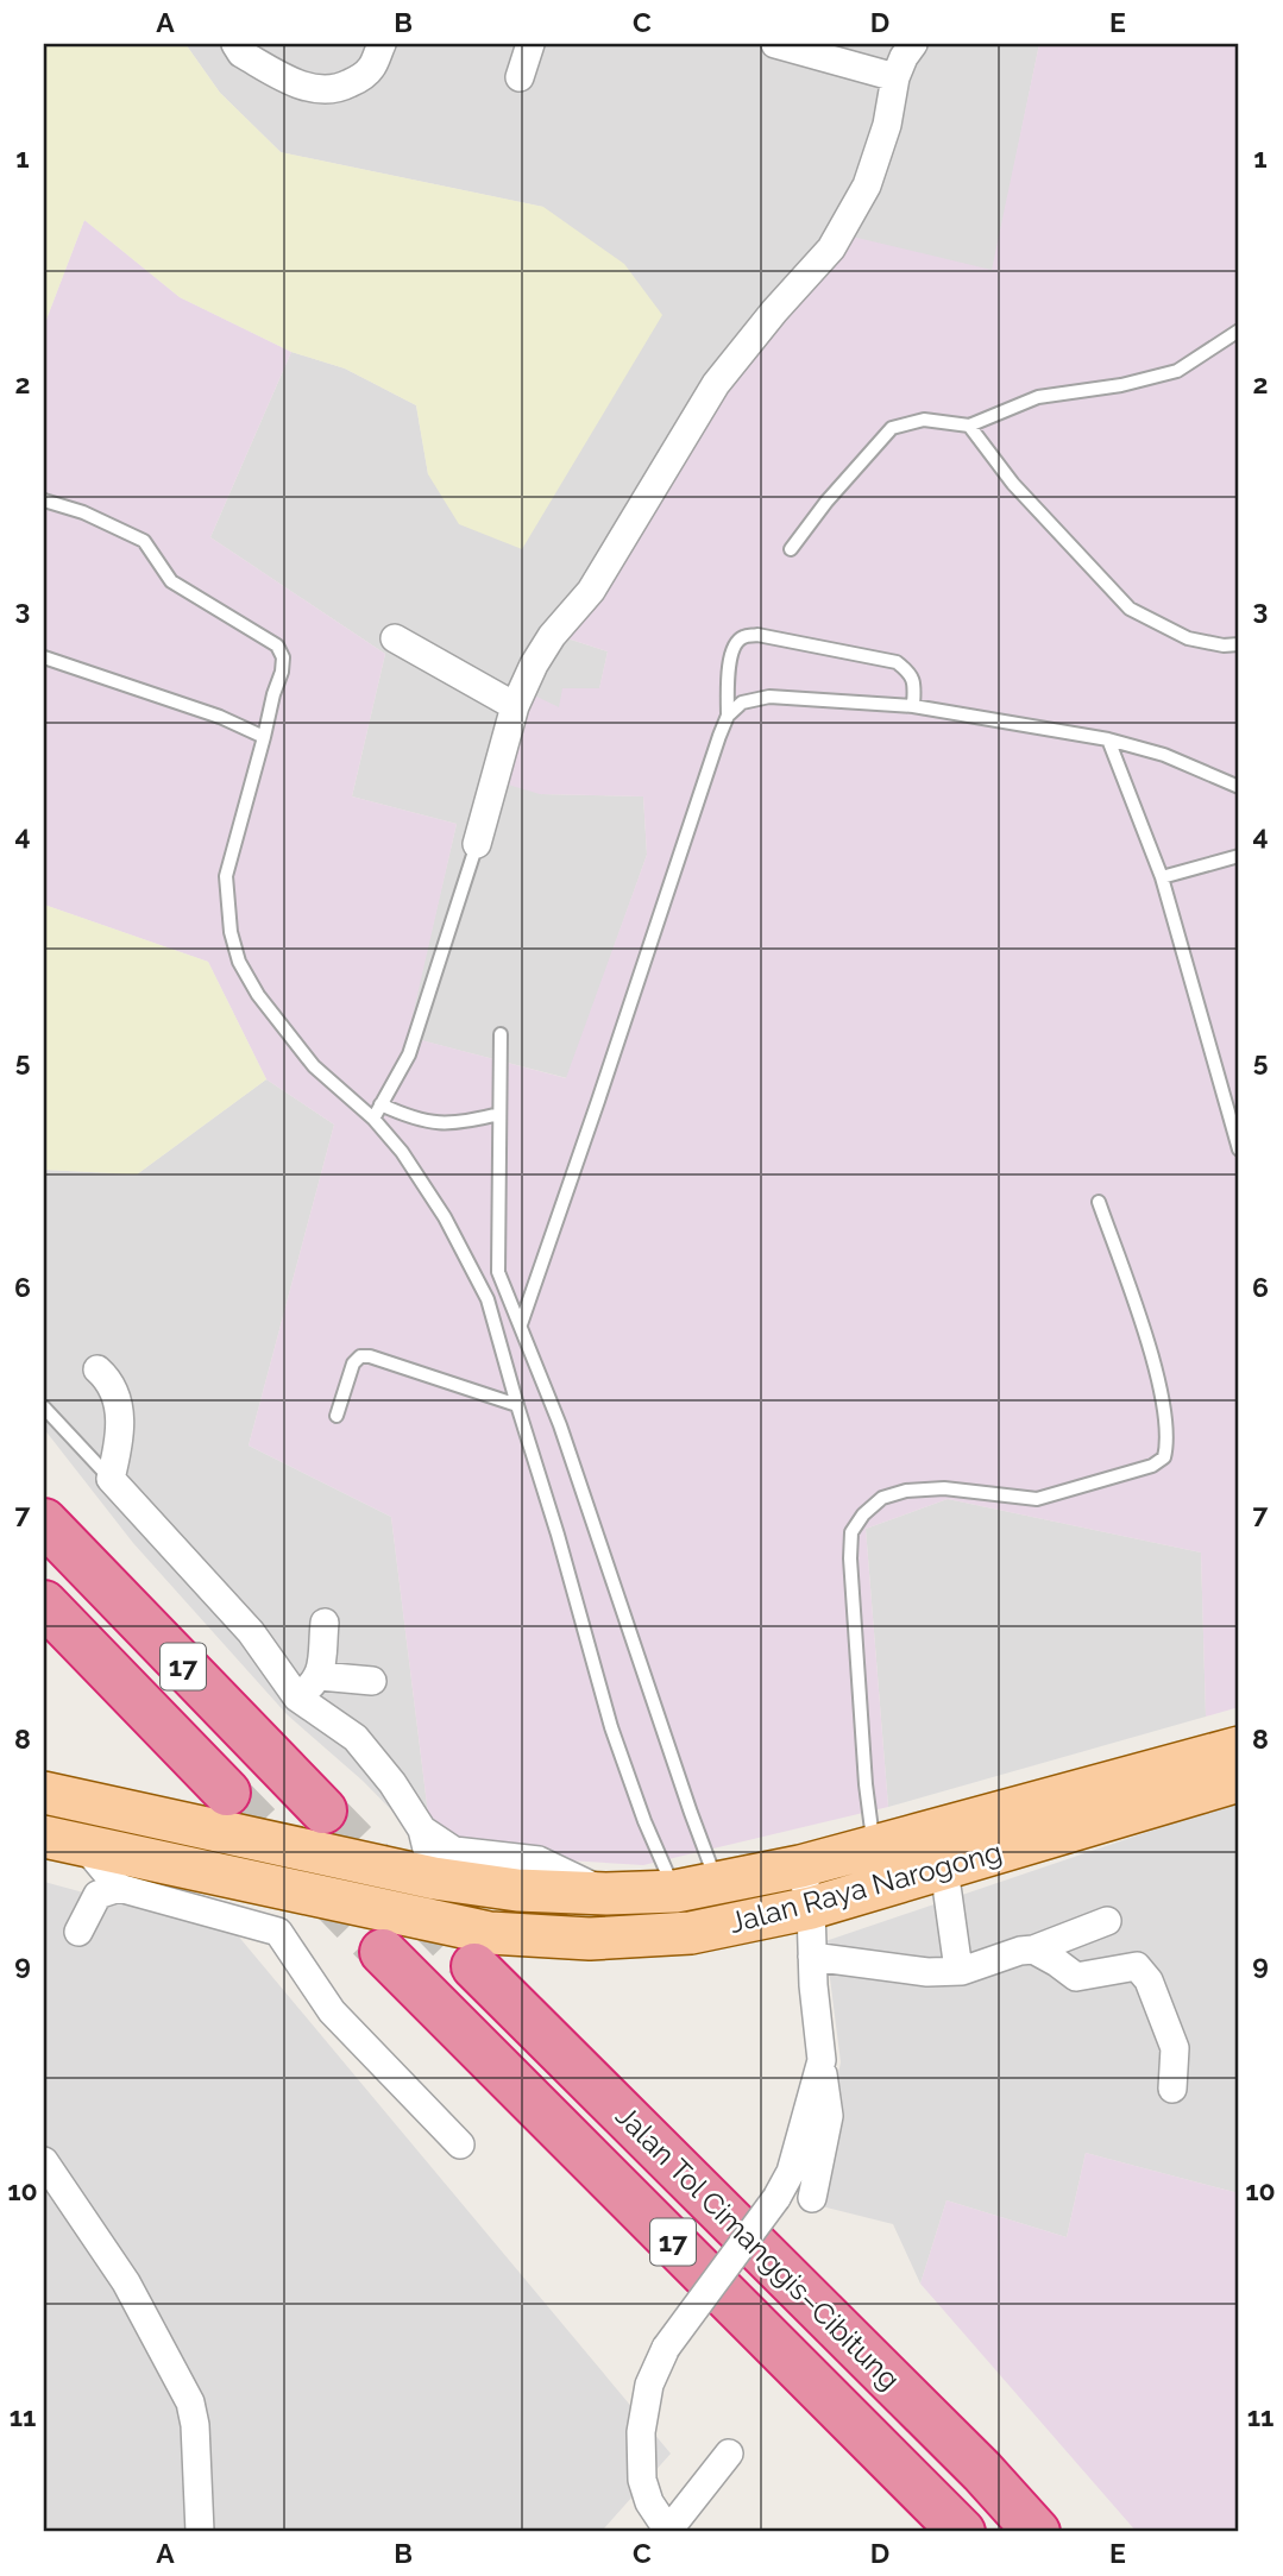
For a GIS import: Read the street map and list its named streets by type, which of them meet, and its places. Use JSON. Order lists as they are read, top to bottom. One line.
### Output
{"streets":{"highway":["17","Jalan Tol Cimanggis–Cibitung"],"main road":["Jalan Raya Narogong"]},"grid":{"columns":["A","B","C","D","E"],"rows":["1","2","3","4","5","6","7","8","9","10","11"]}}
